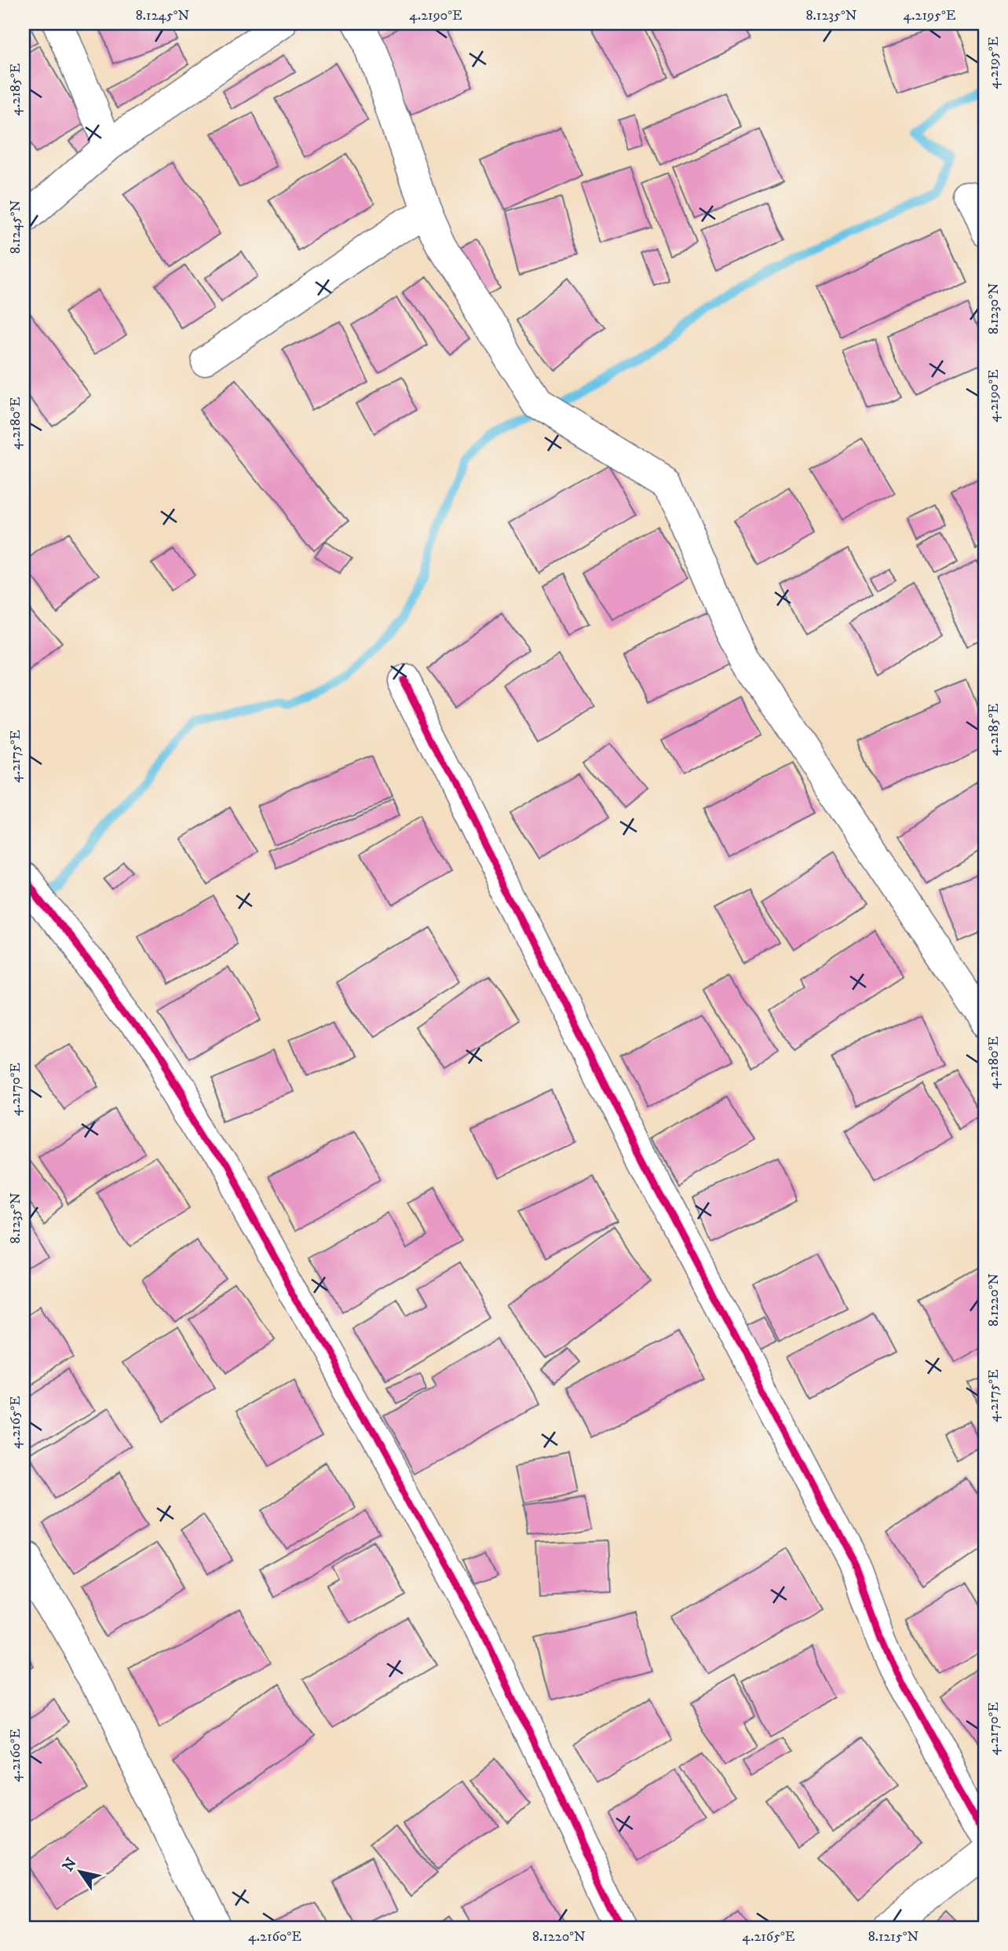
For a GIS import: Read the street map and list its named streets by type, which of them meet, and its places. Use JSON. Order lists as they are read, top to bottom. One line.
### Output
{"north":"top left","coordinates":["8.1245°N","4.2190°E","8.1235°N","4.2195°E","4.2185°E","8.1230°N","4.2180°E","4.2175°E","4.2170°E","8.1220°N","4.2165°E","4.2160°E","8.1215°N"]}
